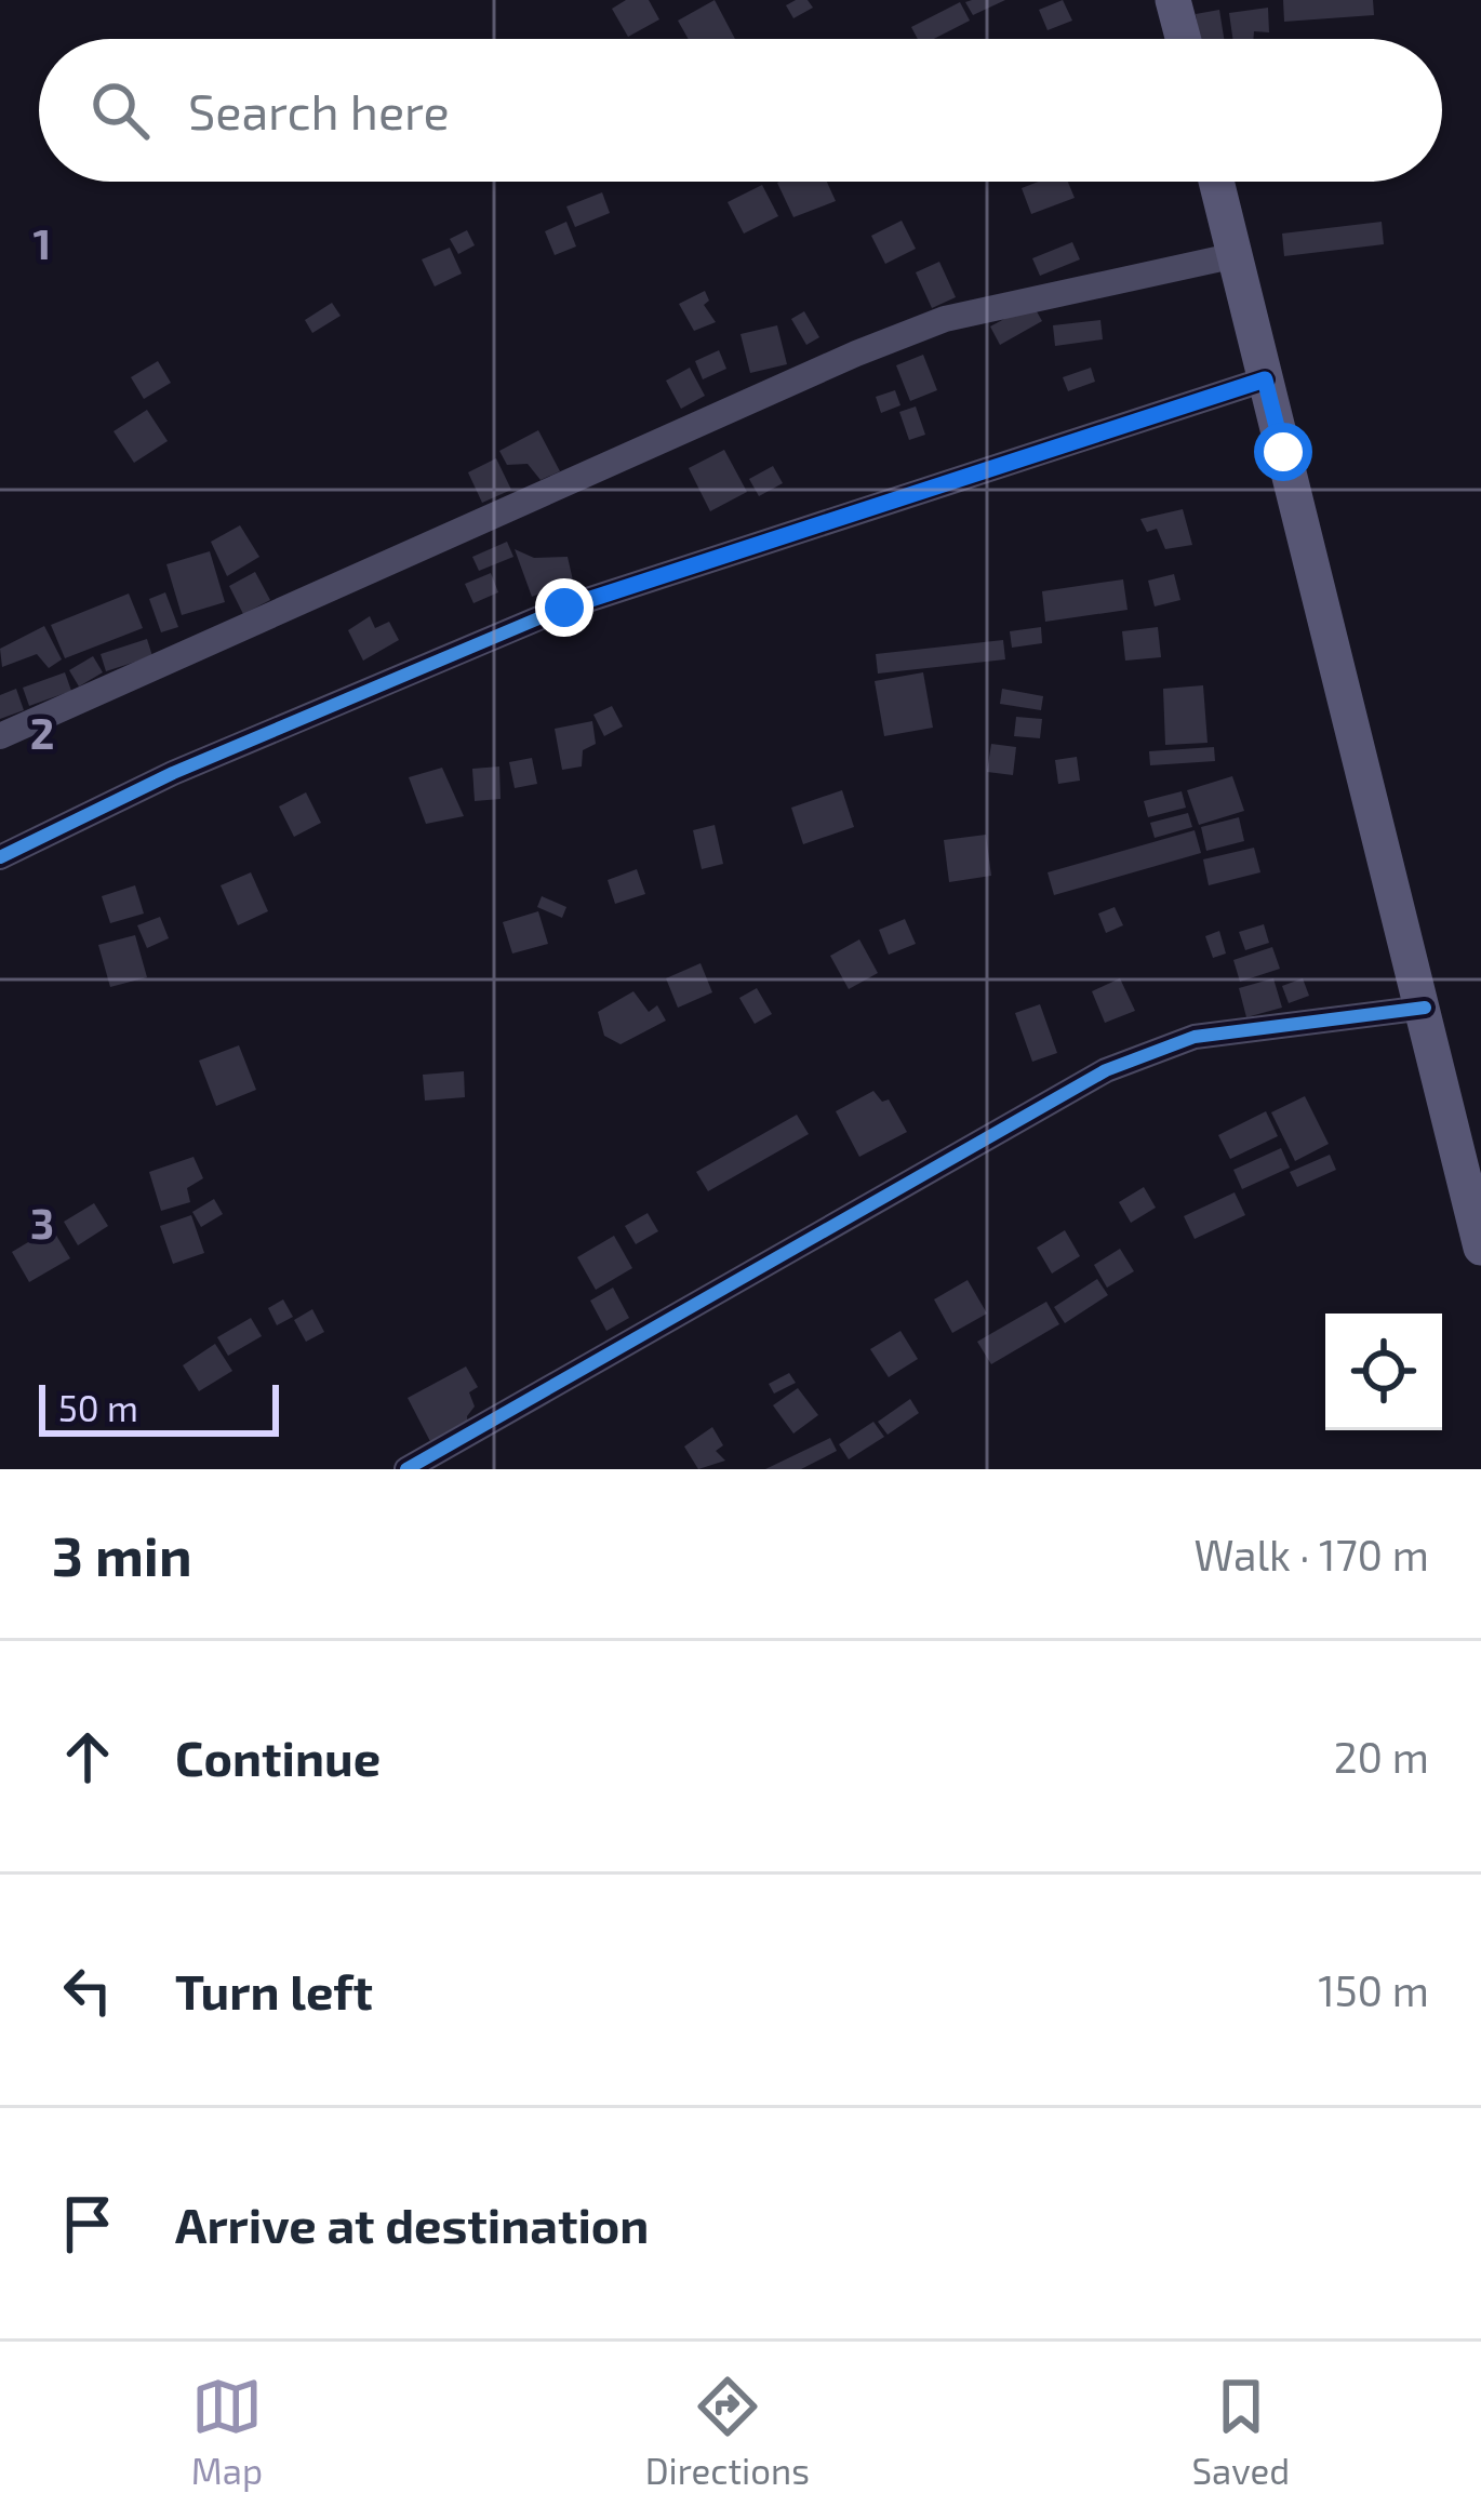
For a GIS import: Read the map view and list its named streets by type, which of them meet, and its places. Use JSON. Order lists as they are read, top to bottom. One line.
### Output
{"scale_bar":"50 m","page":{"search":"Search here","scale":"50 m","heading":["3 min","Walk · 170 m"],"list":[["Continue","20 m"],["Turn left","150 m"],"Arrive at destination"],"nav":["Map","Directions","Saved"]},"grid":{"rows":["1","2","3"]}}
